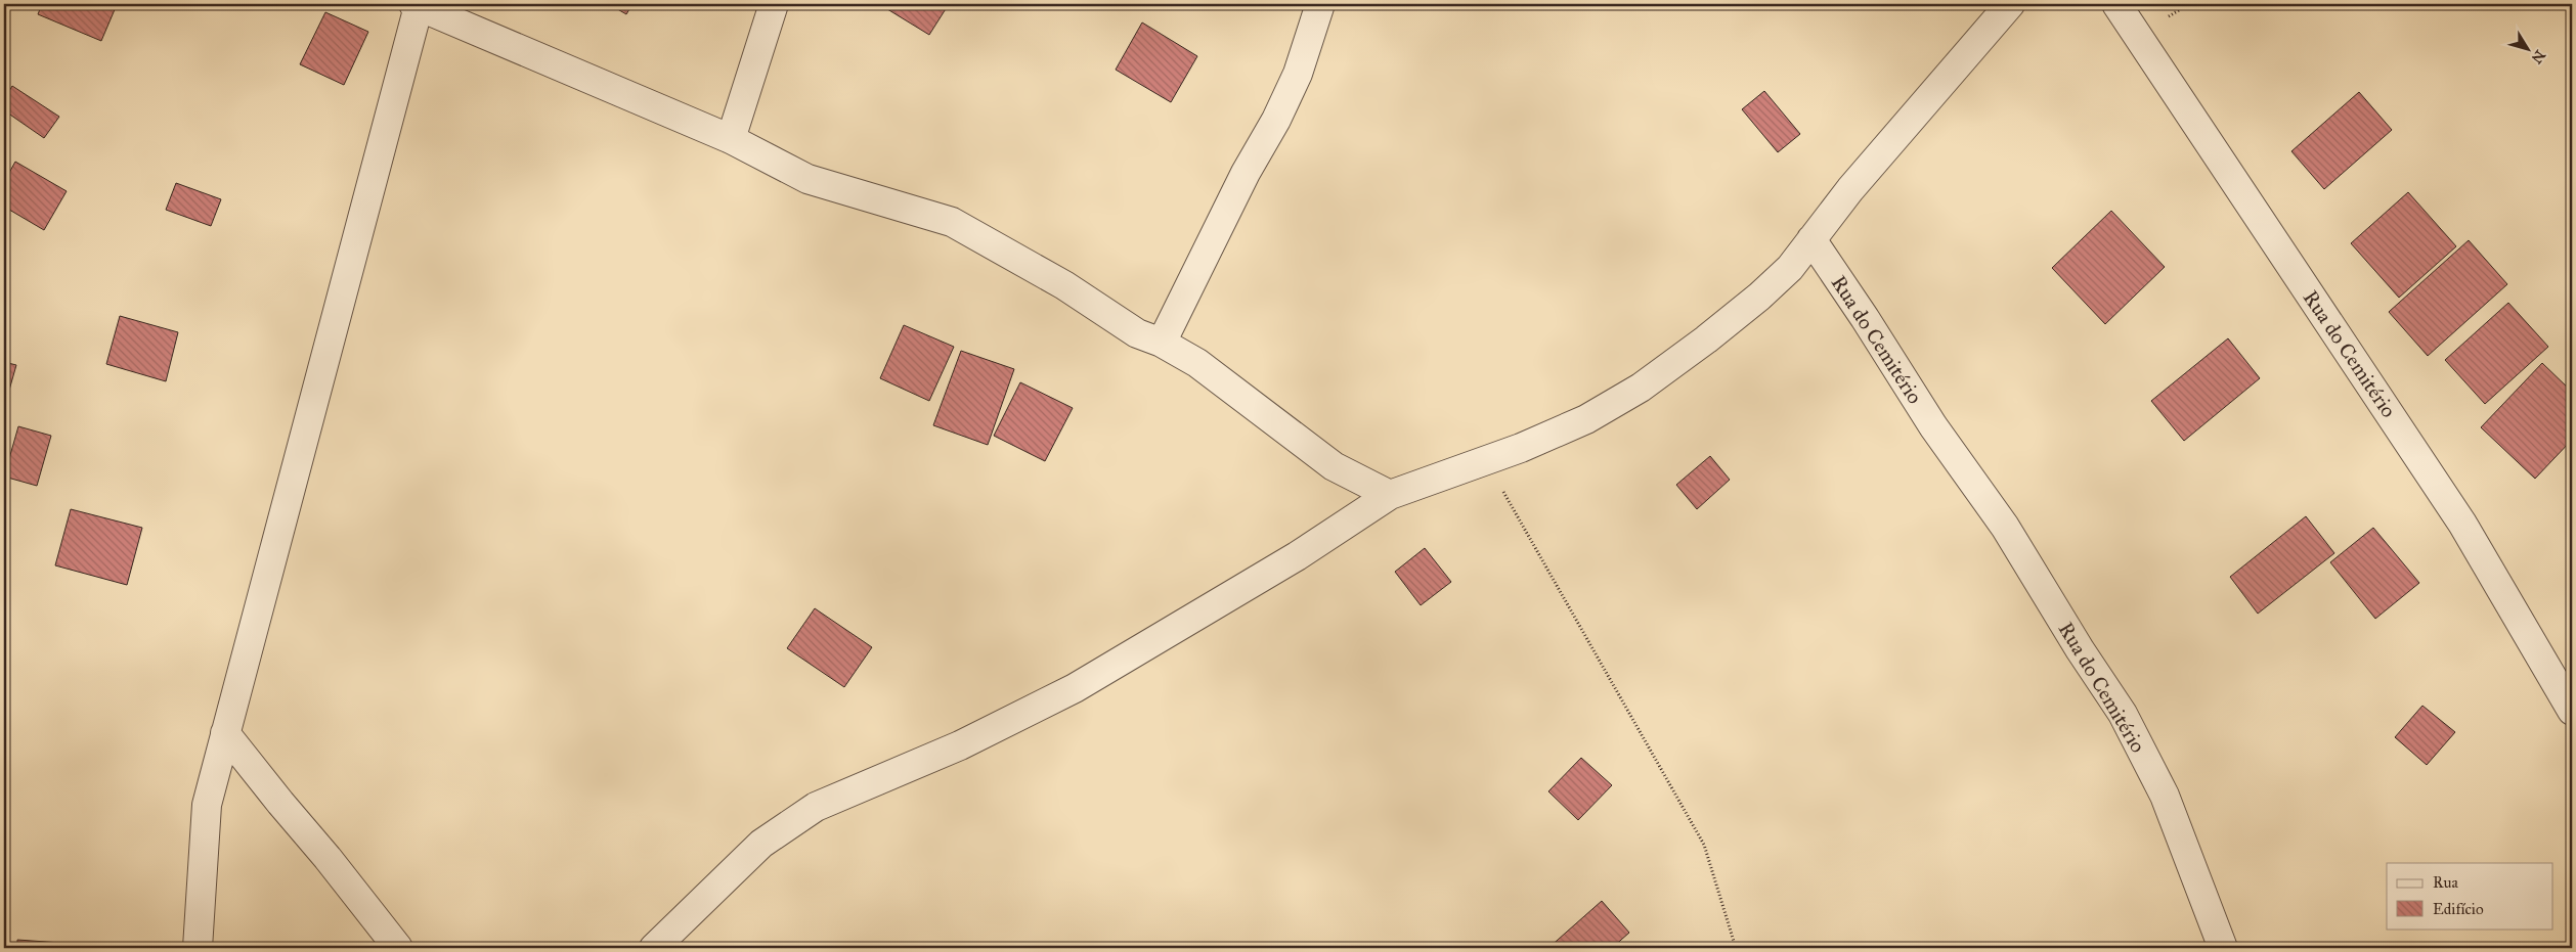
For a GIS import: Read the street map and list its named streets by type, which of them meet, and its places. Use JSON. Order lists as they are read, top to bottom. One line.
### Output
{"streets":{"street":["Rua do Cemitério"]},"legend":["Rua","Edifício"],"north":"bottom right"}
